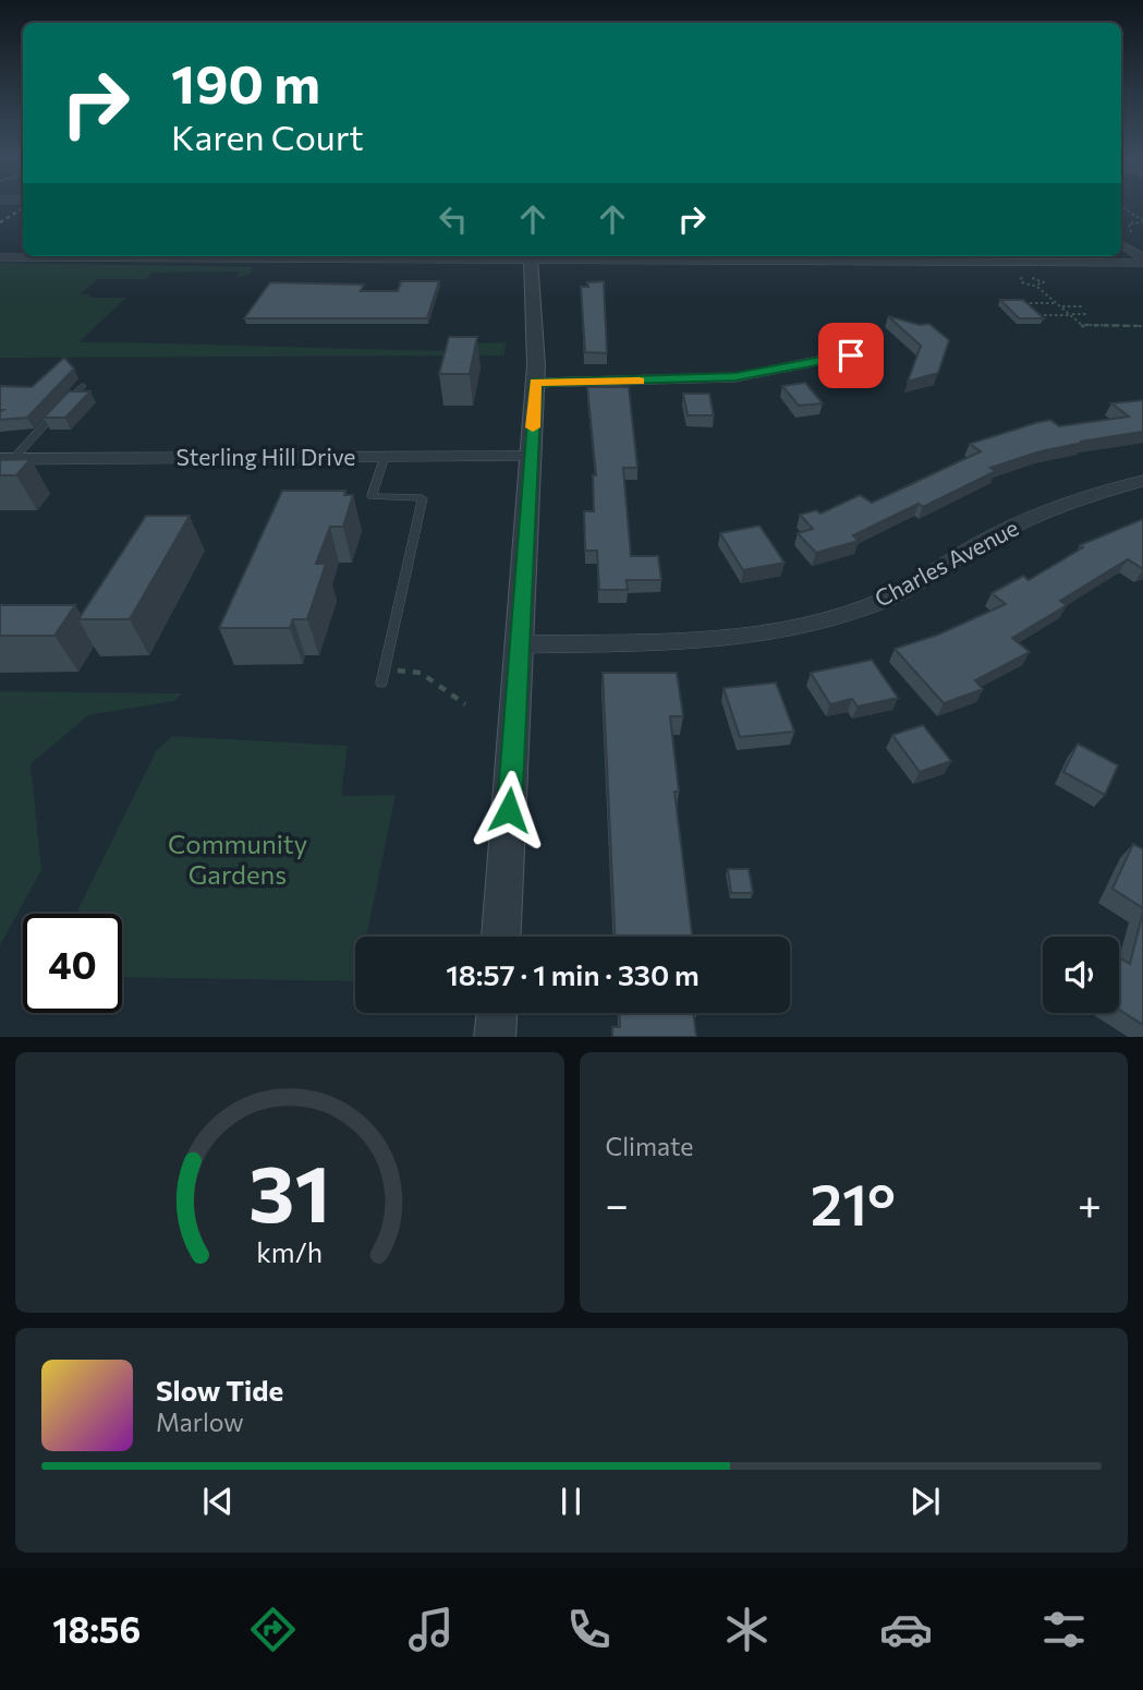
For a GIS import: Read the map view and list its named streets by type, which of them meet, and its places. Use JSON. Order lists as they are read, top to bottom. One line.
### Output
{"streets":{"street":["Sterling Hill Drive","Charles Avenue"]},"parks":["Community Gardens"],"page":{"turn":["190 m","Karen Court"],"limit":"40","trip":"18:57 · 1 min · 330 m","tile":"Climate","heat":["−","21°","+"],"song":["Slow Tide","Marlow"],"tabs":"18:56","gauge":["31","km/h"]}}
